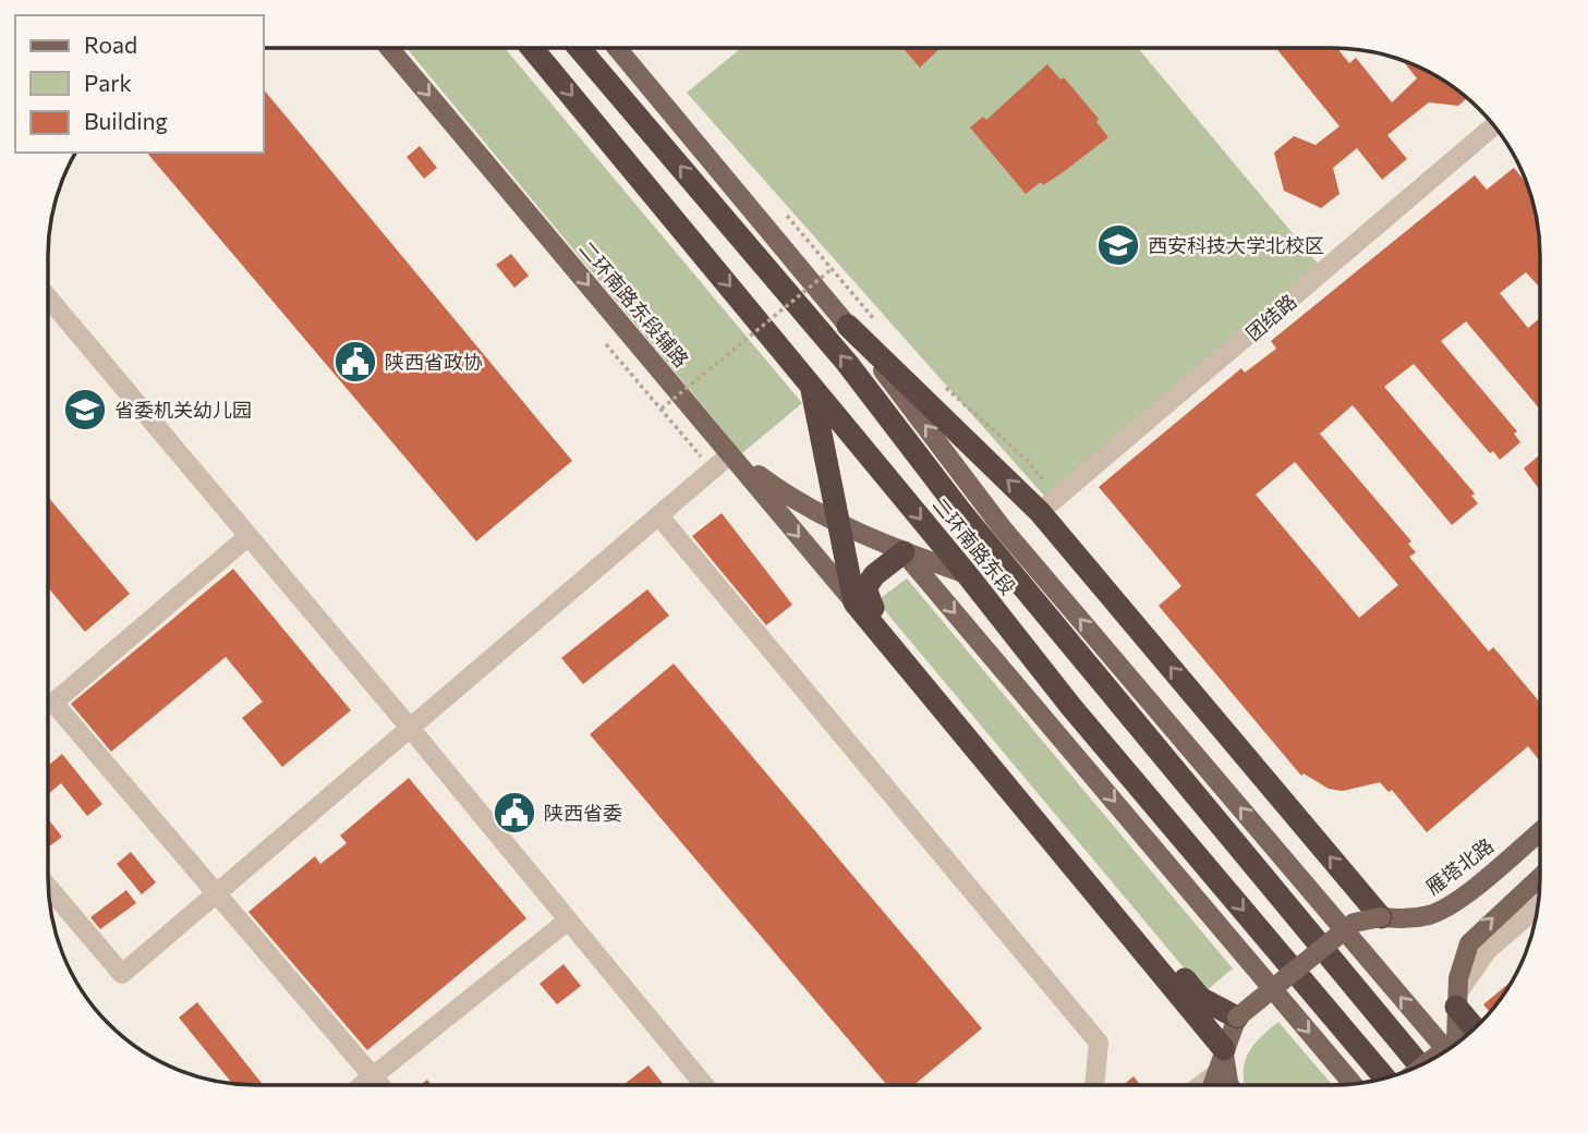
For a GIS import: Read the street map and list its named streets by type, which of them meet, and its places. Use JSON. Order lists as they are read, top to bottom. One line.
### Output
{"streets":{"highway":["二环南路东段"],"main road":["二环南路东段辅路","雁塔北路"],"street":["团结路"]},"places":{"school or university":["西安科技大学北校区","省委机关幼儿园"],"public building":["陕西省政协","陕西省委"]},"legend":["Road","Park","Building"]}
